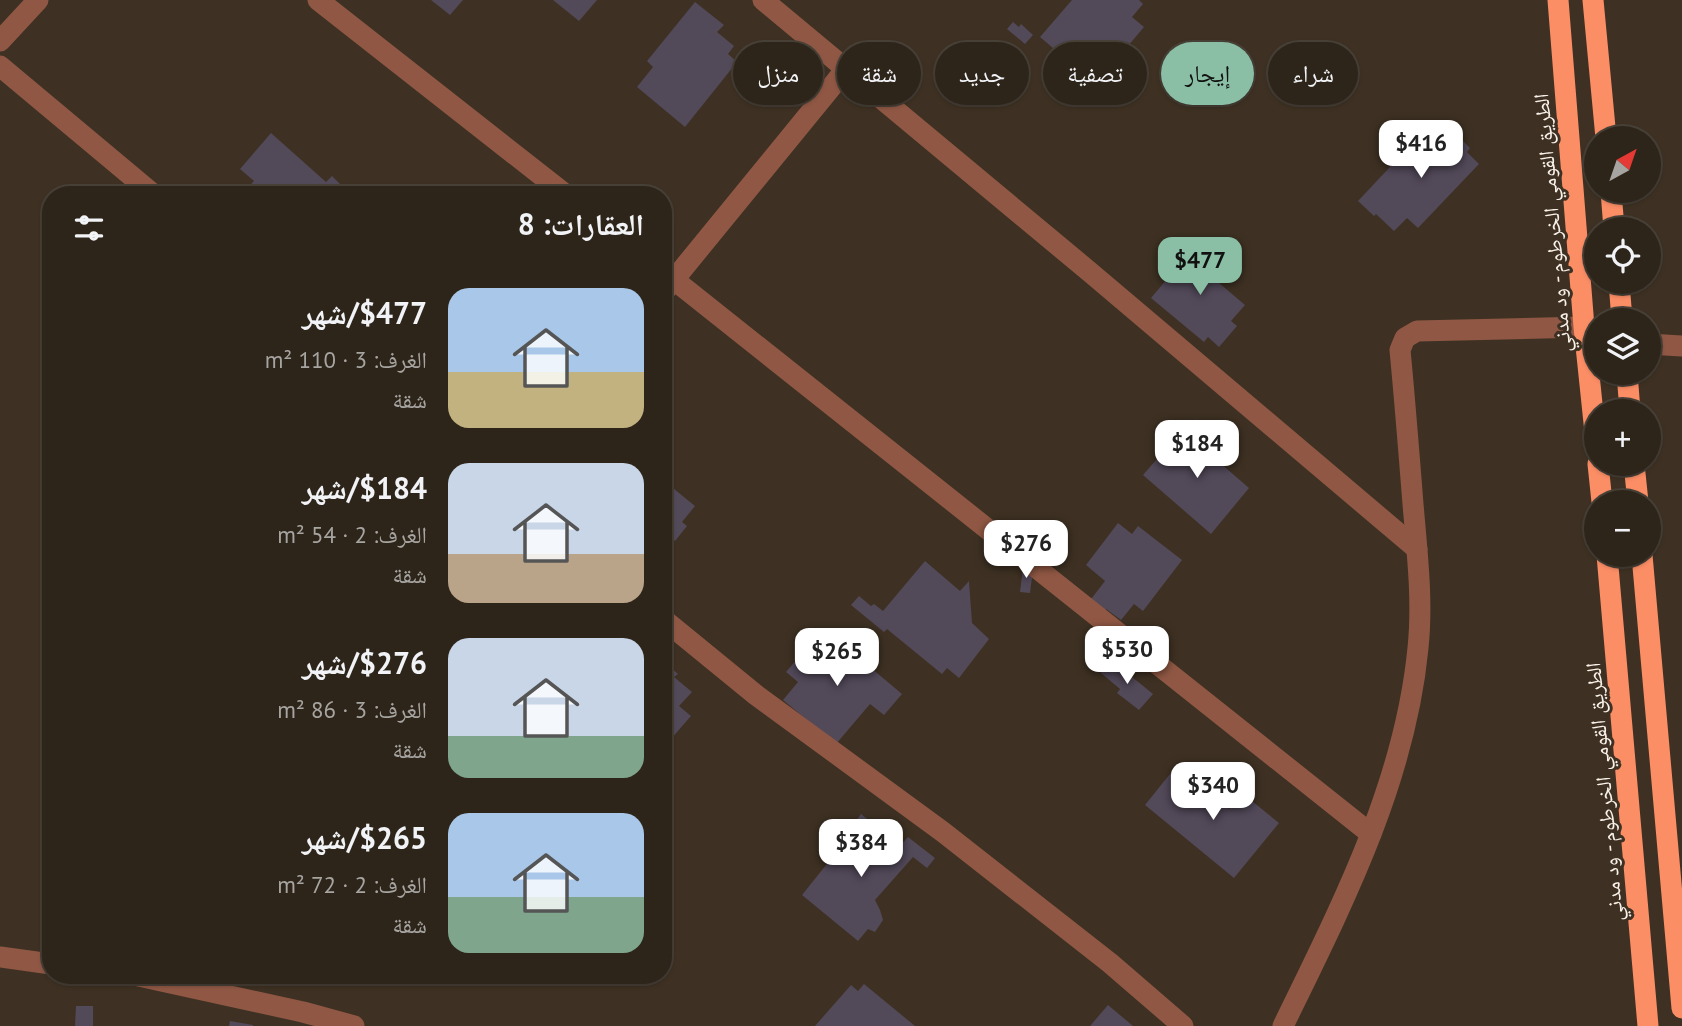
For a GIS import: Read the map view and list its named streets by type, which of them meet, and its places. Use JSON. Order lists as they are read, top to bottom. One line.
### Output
{"streets":{"highway":["الطريق القومي الخرطوم - ود مدني"]},"north":"top right","page":{"chip":["شراء","إيجار","تصفية","جديد","شقة","منزل"],"price":["$416","$477","$184","$276","$530","$265","$340","$384"],"map_buttons":["+","−"],"heading":"العقارات: 8","list":[{"name":"$477/شهر","note":"الغرف: 3 · 110 m² · شقة"},{"name":"$184/شهر","note":"الغرف: 2 · 54 m² · شقة"},{"name":"$276/شهر","note":"الغرف: 3 · 86 m² · شقة"},{"name":"$265/شهر","note":"الغرف: 2 · 72 m² · شقة"}]}}
